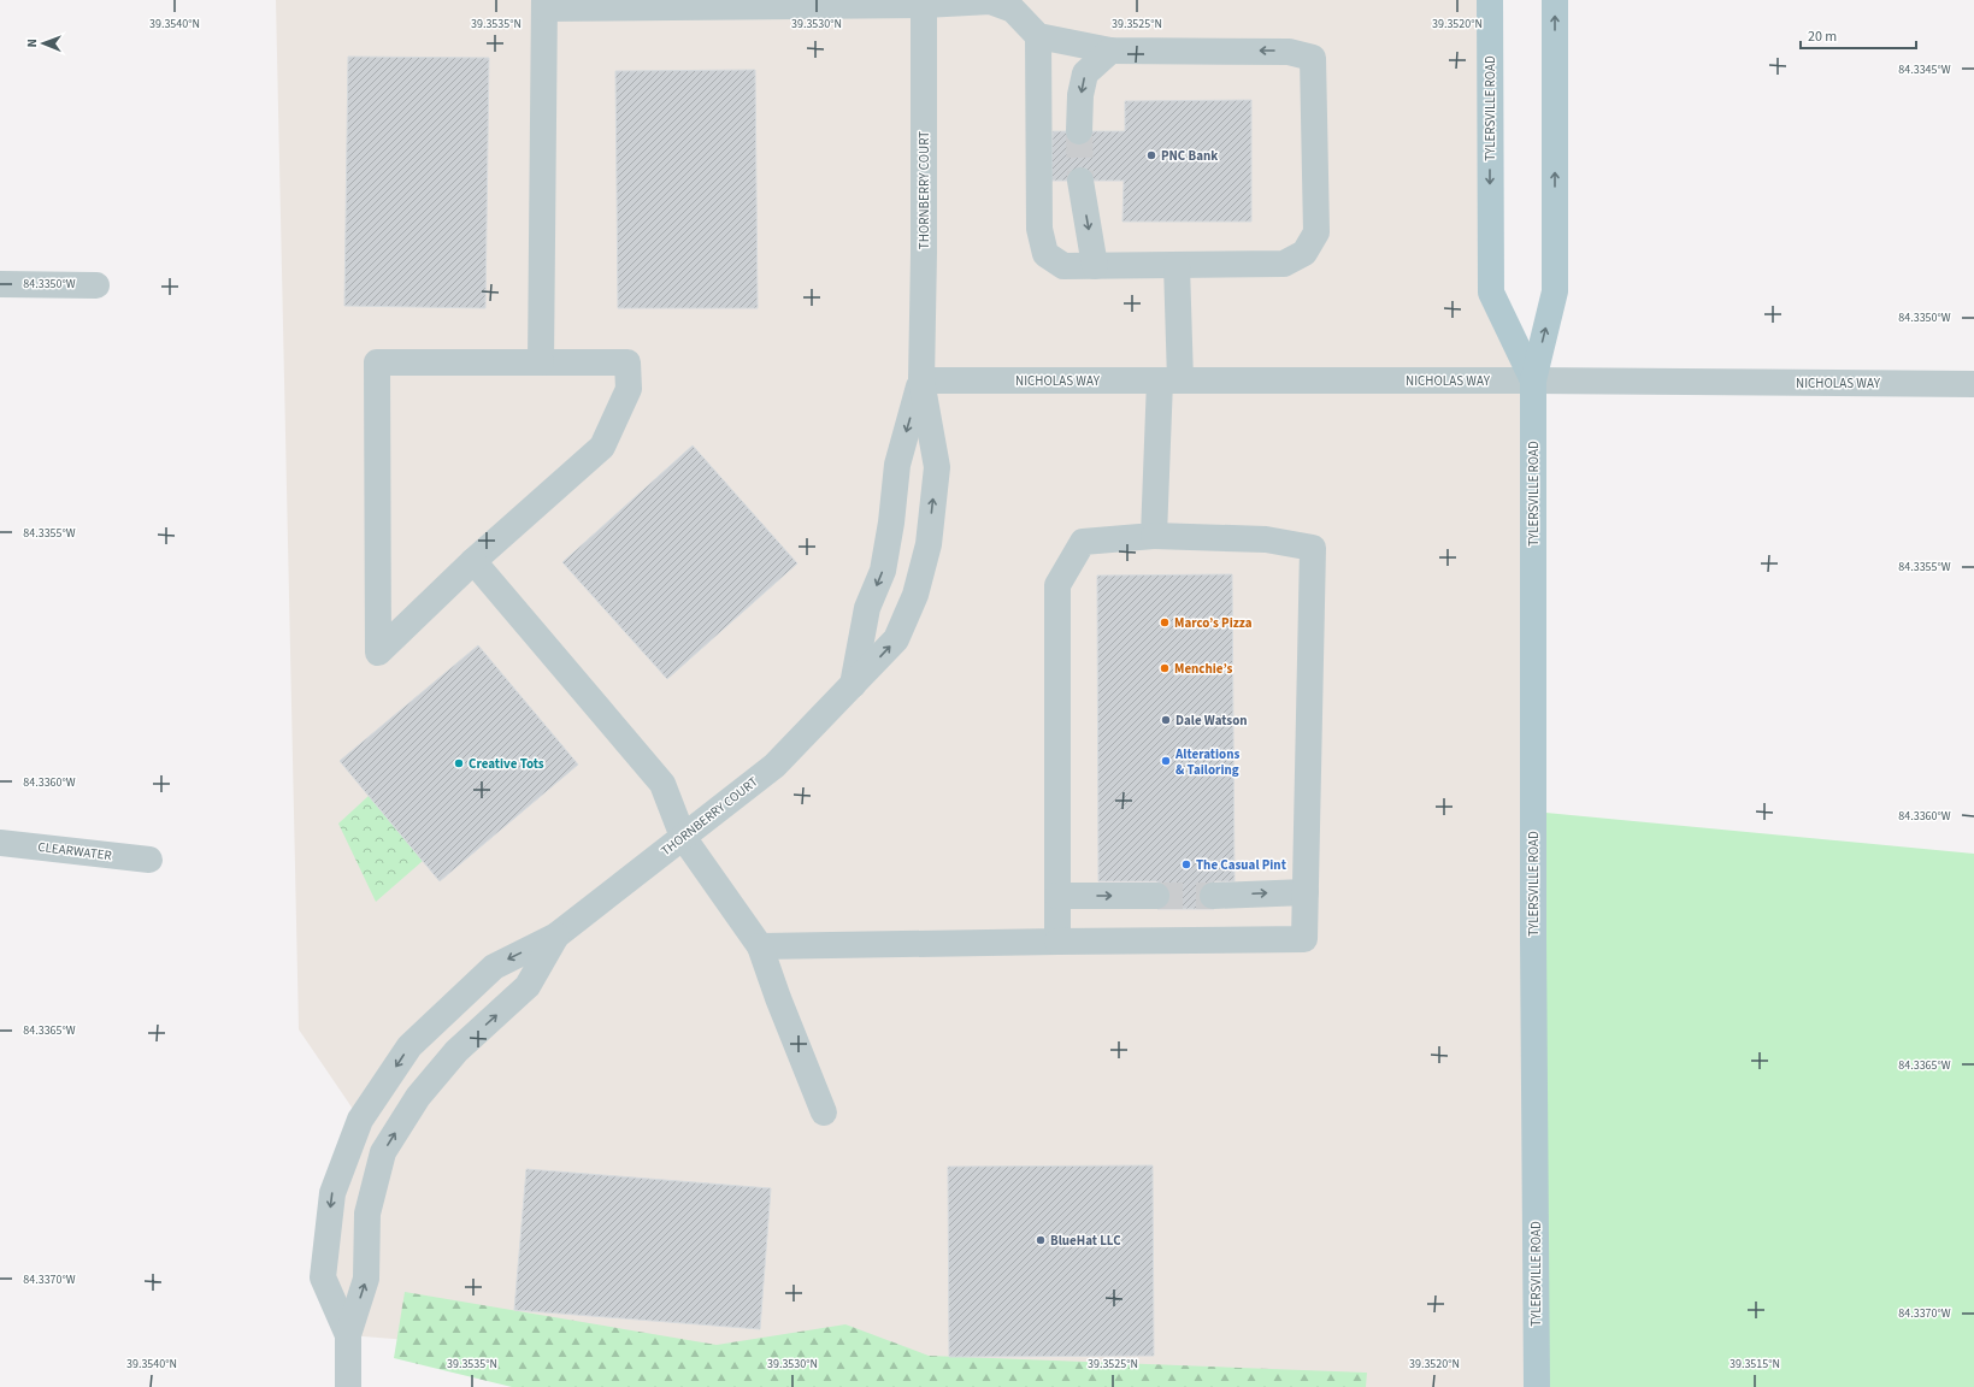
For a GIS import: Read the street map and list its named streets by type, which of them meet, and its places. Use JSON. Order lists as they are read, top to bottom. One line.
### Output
{"streets":{"main road":["TYLERSVILLE ROAD"],"street":["THORNBERRY COURT","NICHOLAS WAY","CLEARWATER"]},"crossings":[["TYLERSVILLE ROAD","NICHOLAS WAY"],["THORNBERRY COURT","NICHOLAS WAY"]],"places":["PNC Bank","Marco’s Pizza","Menchie’s","Dale Watson","Alterations & Tailoring","Creative Tots","The Casual Pint","BlueHat LLC"],"scale_bar":"20 m","north":"left","coordinates":["39.3540°N","39.3535°N","39.3530°N","39.3525°N","39.3520°N","84.3345°W","84.3350°W","84.3355°W","84.3360°W","84.3365°W","84.3370°W","39.3515°N"]}
